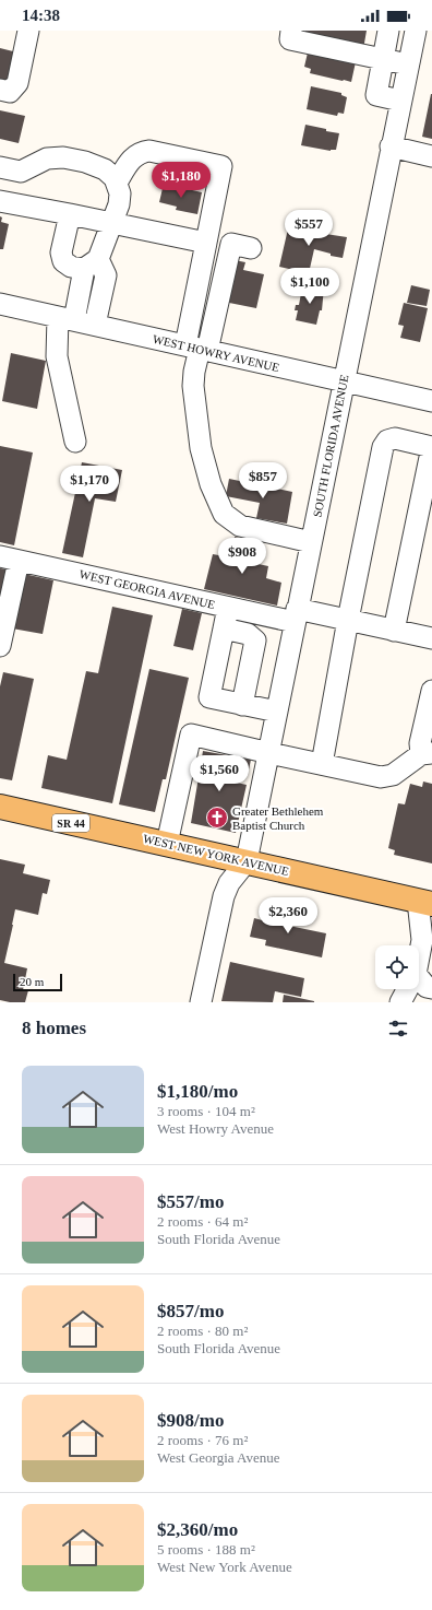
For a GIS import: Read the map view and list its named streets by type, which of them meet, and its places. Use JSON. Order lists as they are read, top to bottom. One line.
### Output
{"streets":{"main road":["SR 44","WEST NEW YORK AVENUE"],"street":["WEST HOWRY AVENUE","SOUTH FLORIDA AVENUE","WEST GEORGIA AVENUE"]},"crossings":[["WEST HOWRY AVENUE","SOUTH FLORIDA AVENUE"],["SOUTH FLORIDA AVENUE","WEST GEORGIA AVENUE"],["SOUTH FLORIDA AVENUE","WEST NEW YORK AVENUE"]],"places":{"church":["Greater Bethlehem Baptist Church"]},"scale_bar":"20 m","page":{"status":"14:38","price":["$1,180","$557","$1,100","$857","$1,170","$908","$1,560","$2,360"],"scale":"20 m","heading":"8 homes","list":[{"name":"$1,180/mo","note":"3 rooms · 104 m² · West Howry Avenue"},{"name":"$557/mo","note":"2 rooms · 64 m² · South Florida Avenue"},{"name":"$857/mo","note":"2 rooms · 80 m² · South Florida Avenue"},{"name":"$908/mo","note":"2 rooms · 76 m² · West Georgia Avenue"},{"name":"$2,360/mo","note":"5 rooms · 188 m² · West New York Avenue"}]}}
